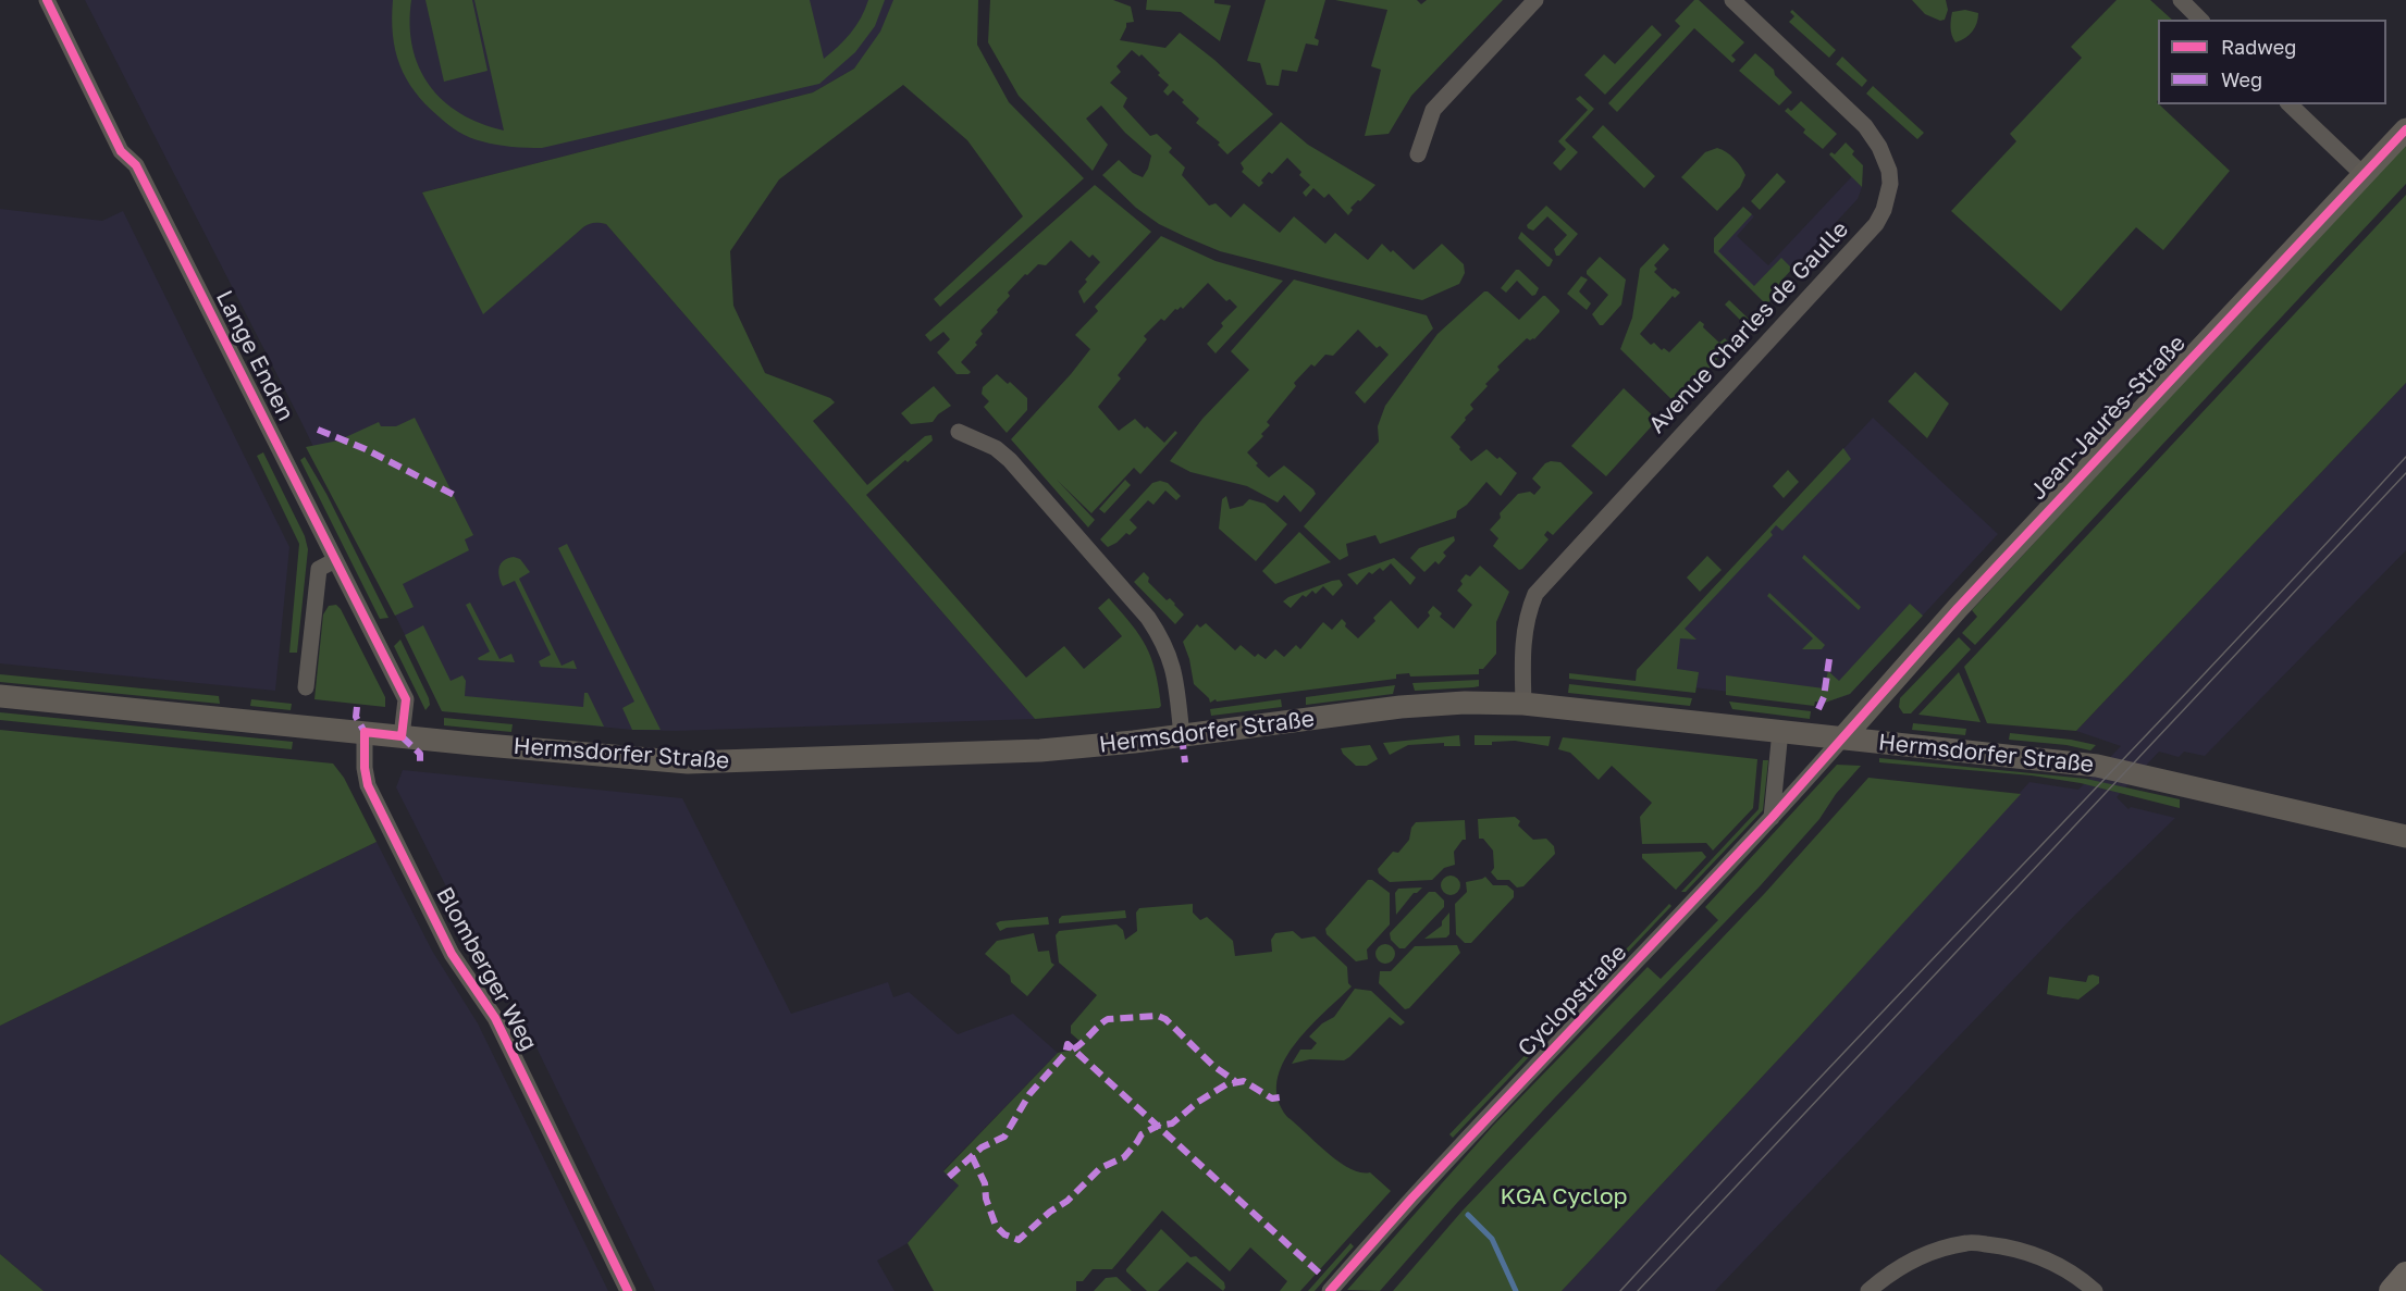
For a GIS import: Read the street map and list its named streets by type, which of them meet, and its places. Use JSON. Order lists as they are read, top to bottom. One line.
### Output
{"streets":{"main road":["Jean-Jaurès-Straße","Hermsdorfer Straße"],"street":["Avenue Charles de Gaulle","Lange Enden","Blomberger Weg","Cyclopstraße"]},"crossings":[["Avenue Charles de Gaulle","Hermsdorfer Straße"],["Lange Enden","Hermsdorfer Straße"],["Jean-Jaurès-Straße","Hermsdorfer Straße"],["Jean-Jaurès-Straße","Cyclopstraße"],["Hermsdorfer Straße","Blomberger Weg"],["Hermsdorfer Straße","Cyclopstraße"]],"parks":["KGA Cyclop"],"legend":["Radweg","Weg"]}
